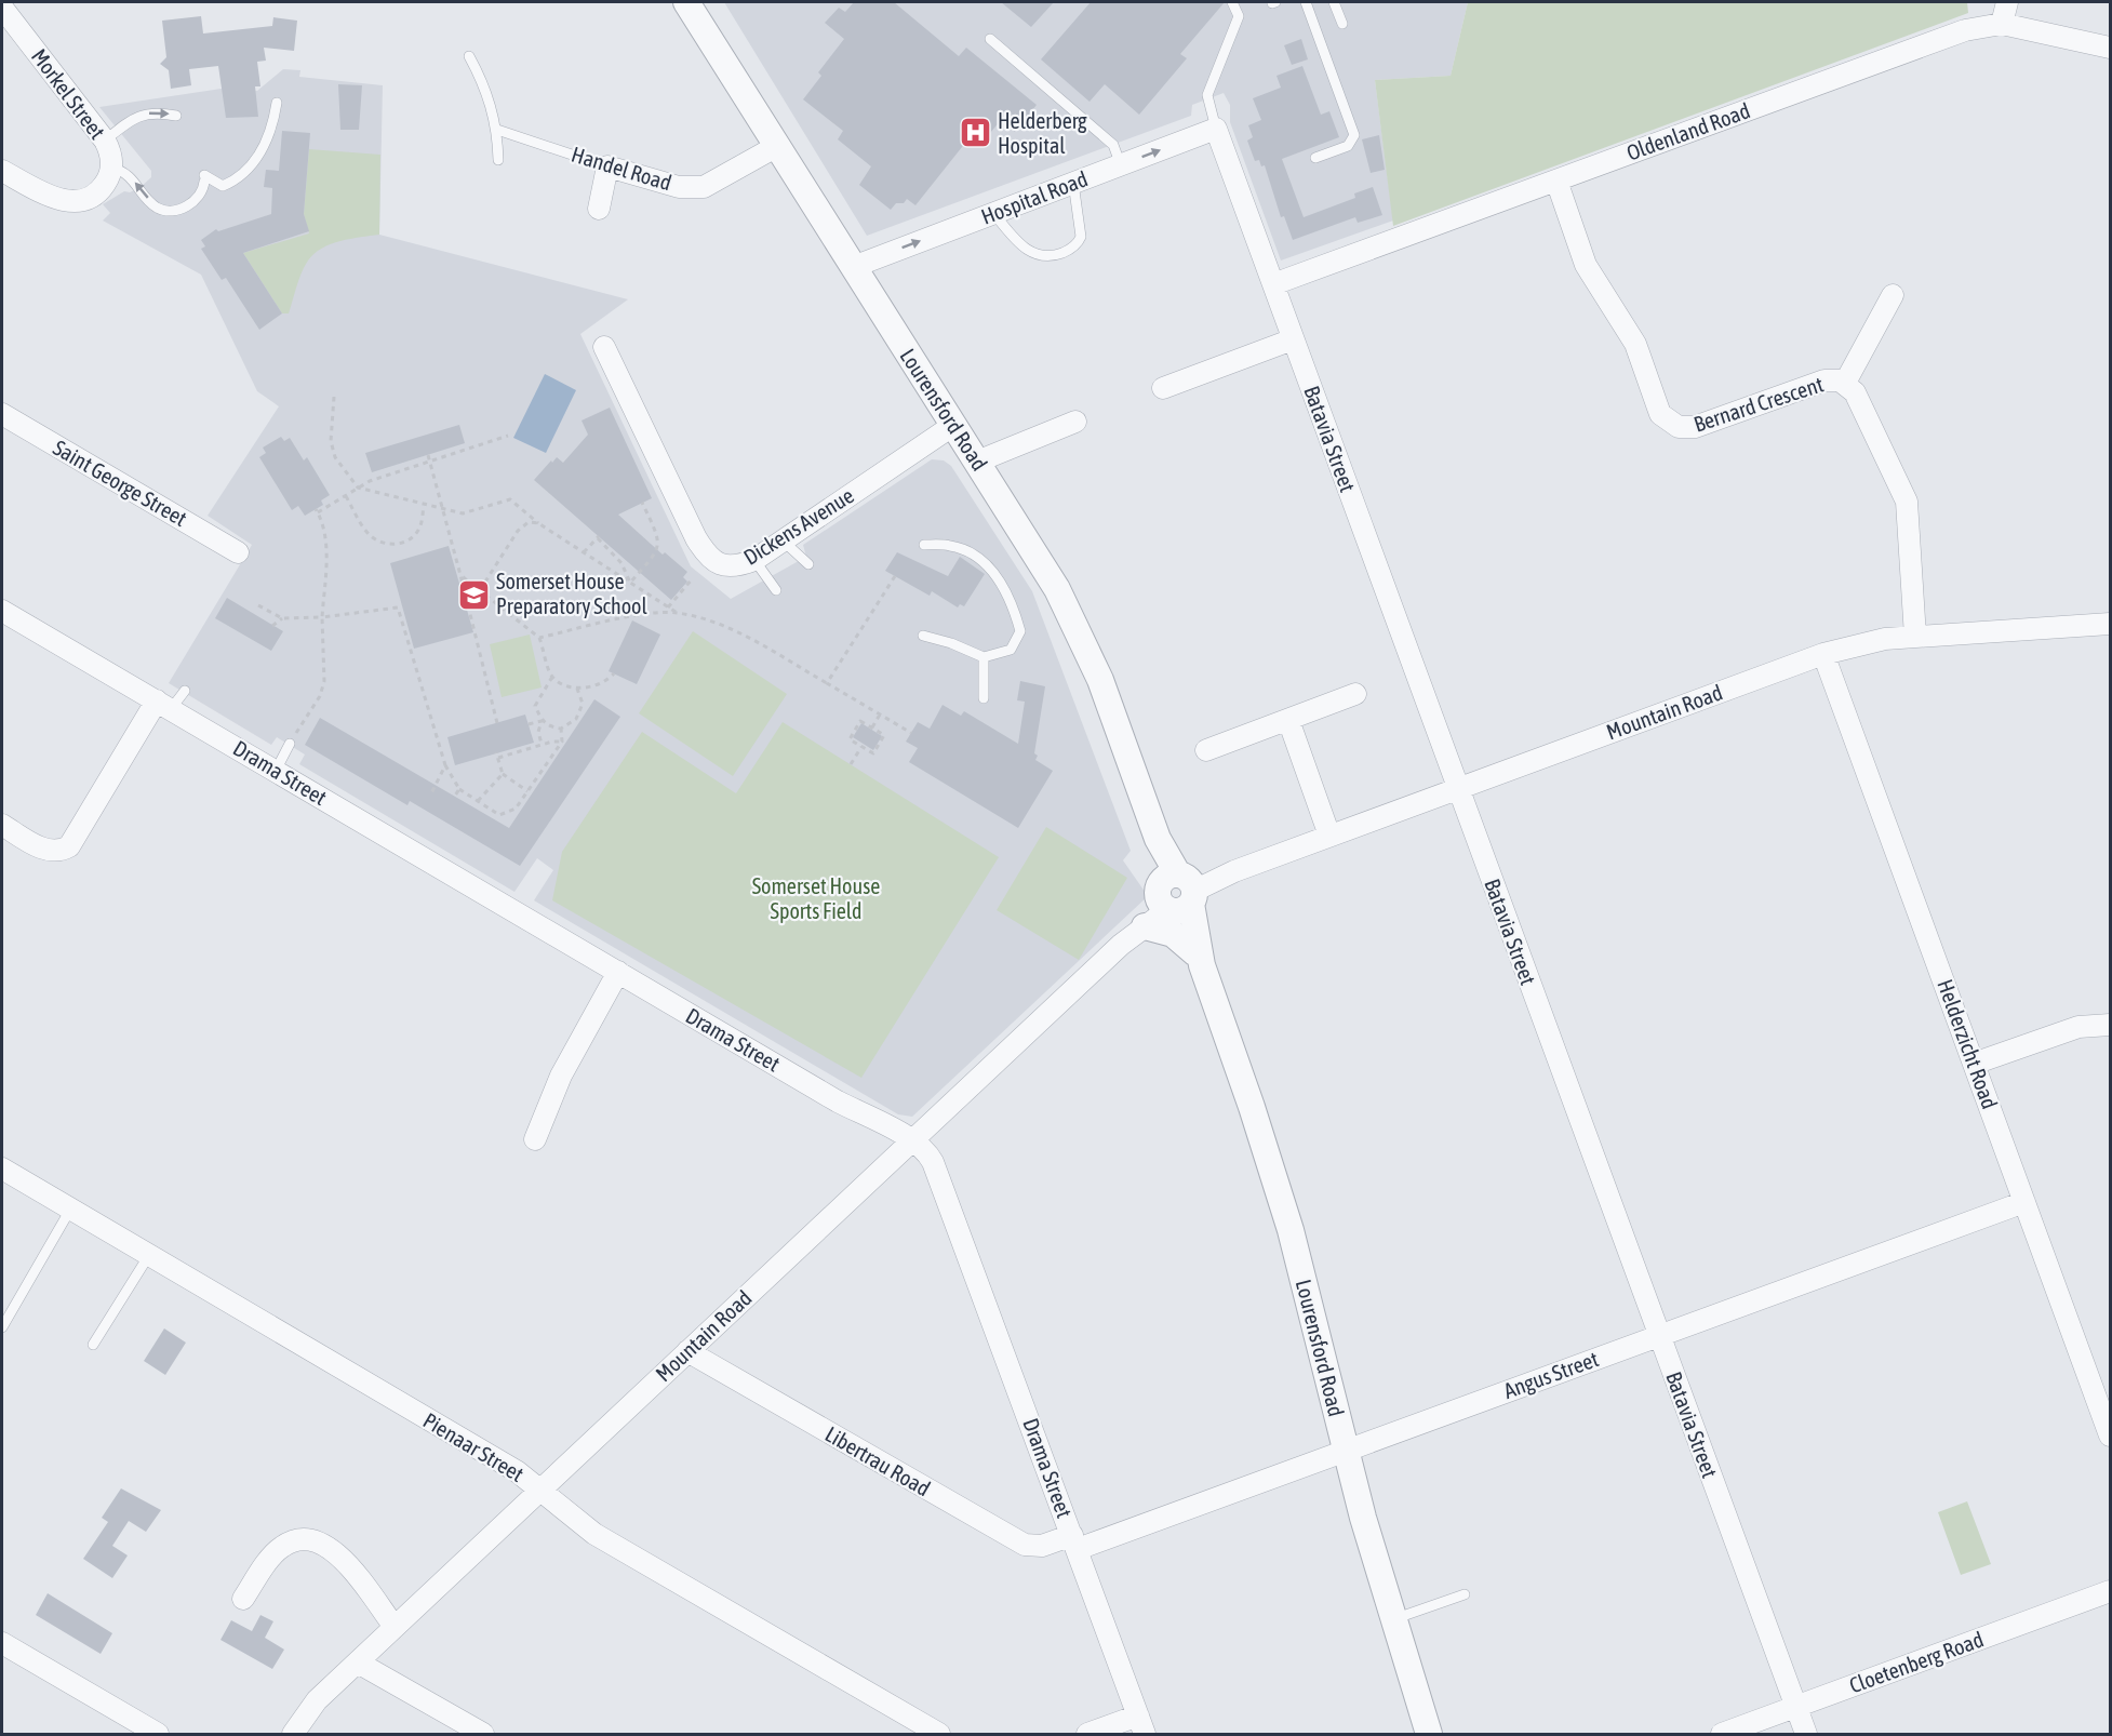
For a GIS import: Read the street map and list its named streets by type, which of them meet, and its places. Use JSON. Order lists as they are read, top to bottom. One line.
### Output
{"streets":{"street":["Morkel Street","Oldenland Road","Handel Road","Hospital Road","Bernard Crescent","Lourensford Road","Batavia Street","Saint George Street","Dickens Avenue","Mountain Road","Drama Street","Helderzicht Road","Angus Street","Pienaar Street","Libertrau Road","Cloetenberg Road"]},"crossings":[["Oldenland Road","Bernard Crescent"],["Oldenland Road","Batavia Street"],["Handel Road","Lourensford Road"],["Hospital Road","Lourensford Road"],["Hospital Road","Batavia Street"],["Bernard Crescent","Mountain Road"],["Lourensford Road","Dickens Avenue"],["Lourensford Road","Mountain Road"],["Lourensford Road","Angus Street"],["Batavia Street","Mountain Road"],["Batavia Street","Angus Street"],["Batavia Street","Cloetenberg Road"],["Mountain Road","Drama Street"],["Mountain Road","Helderzicht Road"],["Mountain Road","Pienaar Street"],["Mountain Road","Libertrau Road"],["Drama Street","Angus Street"],["Drama Street","Libertrau Road"],["Helderzicht Road","Angus Street"],["Angus Street","Libertrau Road"]],"one_way":["Hospital Road"],"parks":["Somerset House Sports Field"],"places":{"hospital":["Helderberg Hospital"],"school or university":["Somerset House Preparatory School"]}}
